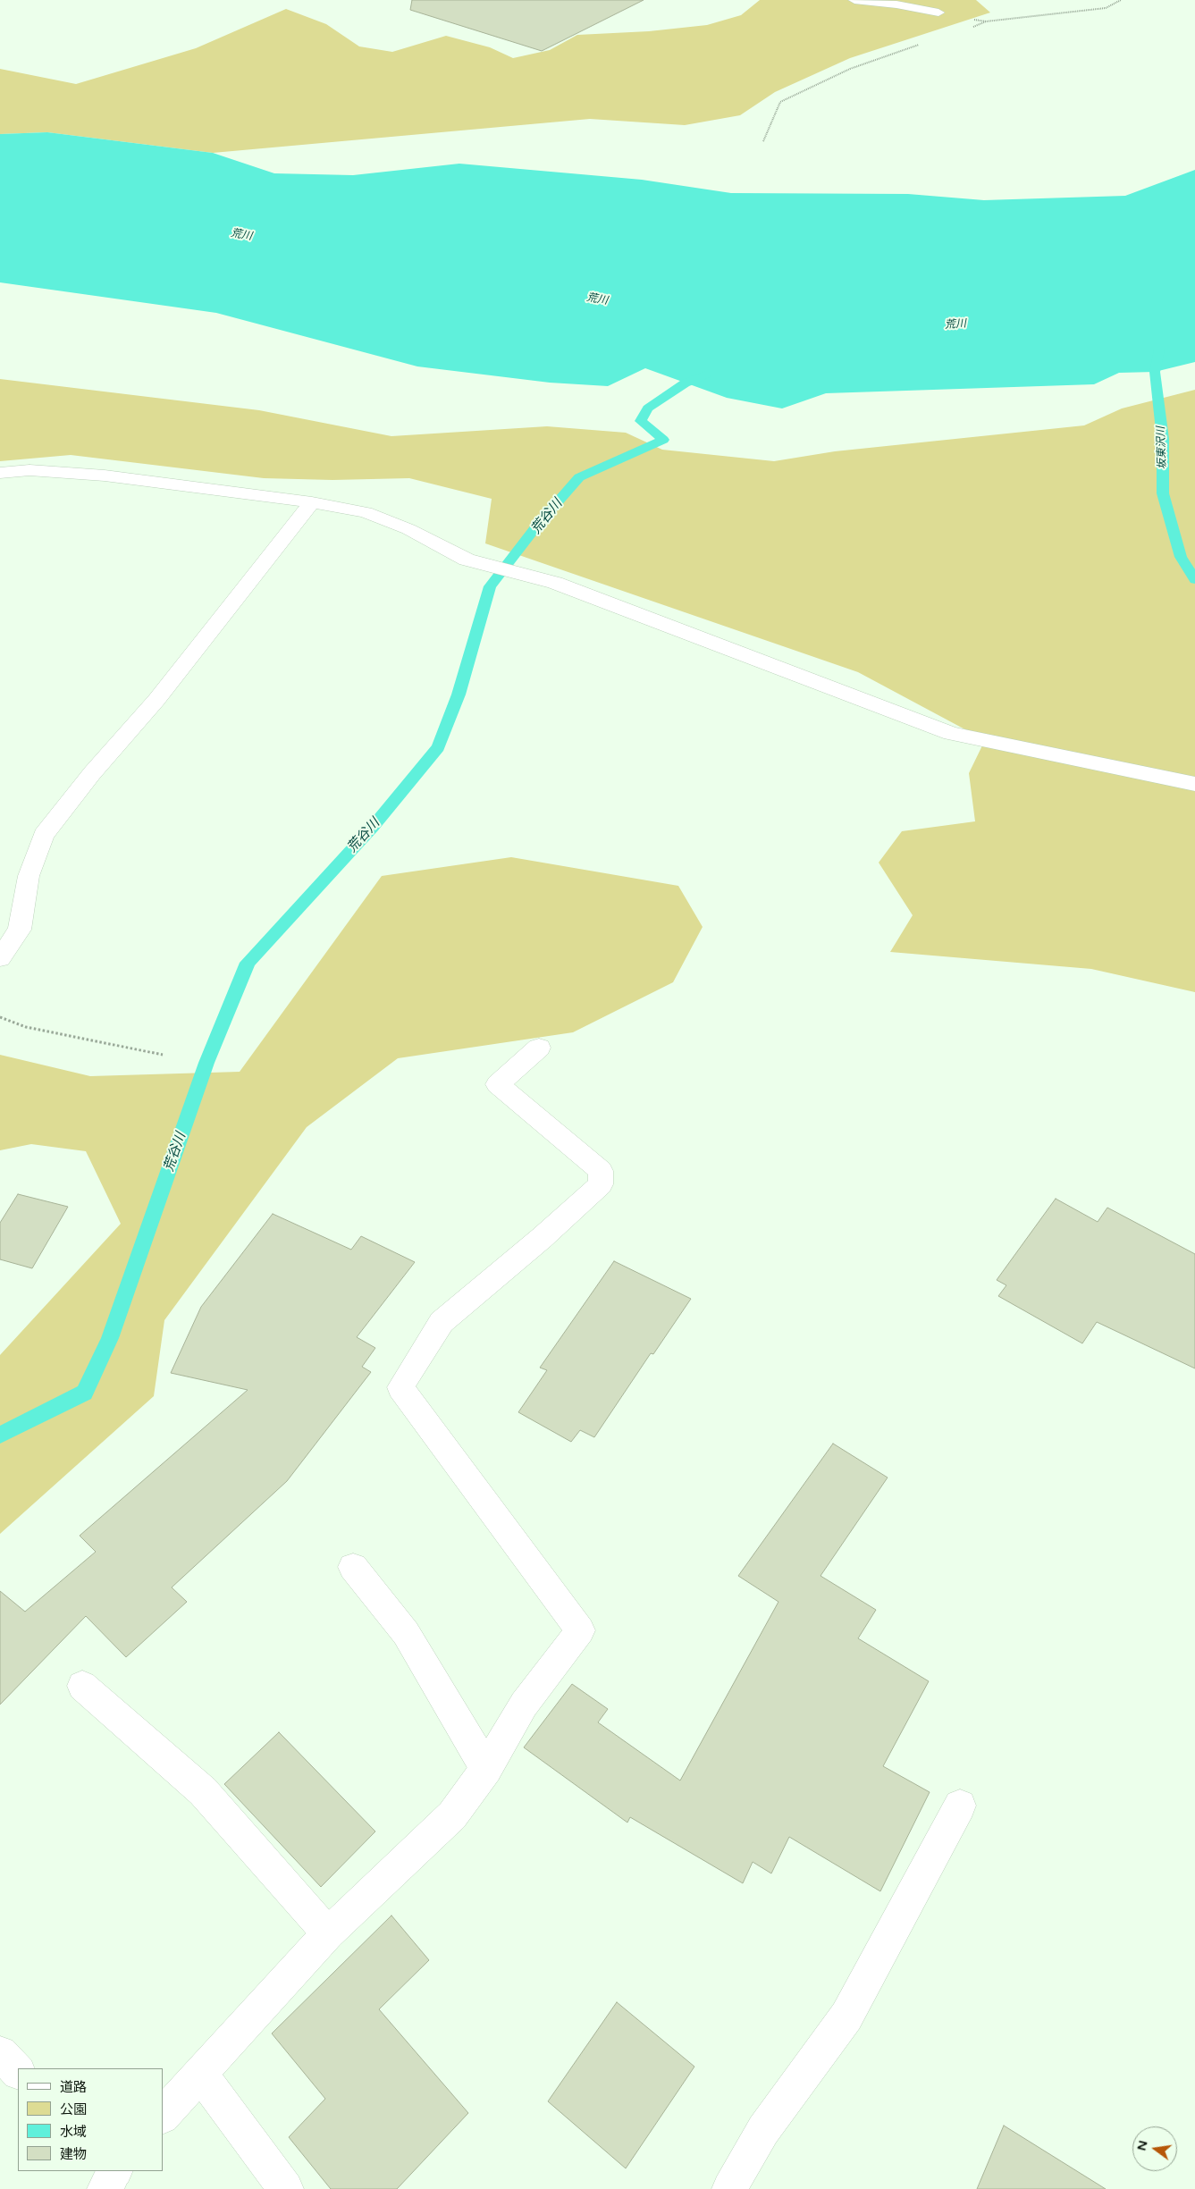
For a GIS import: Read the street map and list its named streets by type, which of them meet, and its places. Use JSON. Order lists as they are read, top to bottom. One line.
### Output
{"water":["荒川","坂東沢川","荒谷川"],"legend":["道路","公園","水域","建物"],"north":"left"}
